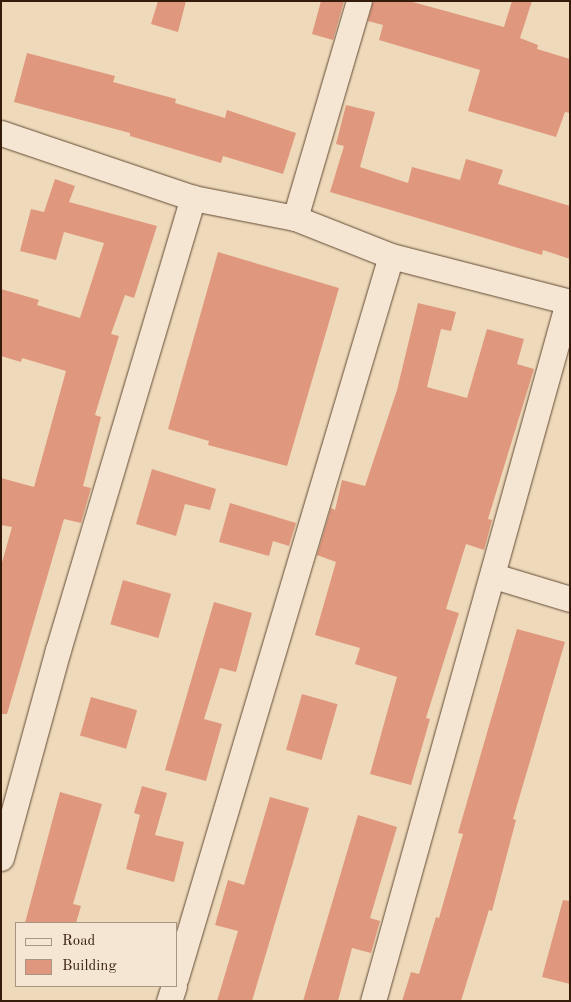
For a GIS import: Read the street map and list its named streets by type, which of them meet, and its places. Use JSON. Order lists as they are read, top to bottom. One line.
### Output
{"legend":["Road","Building"]}
